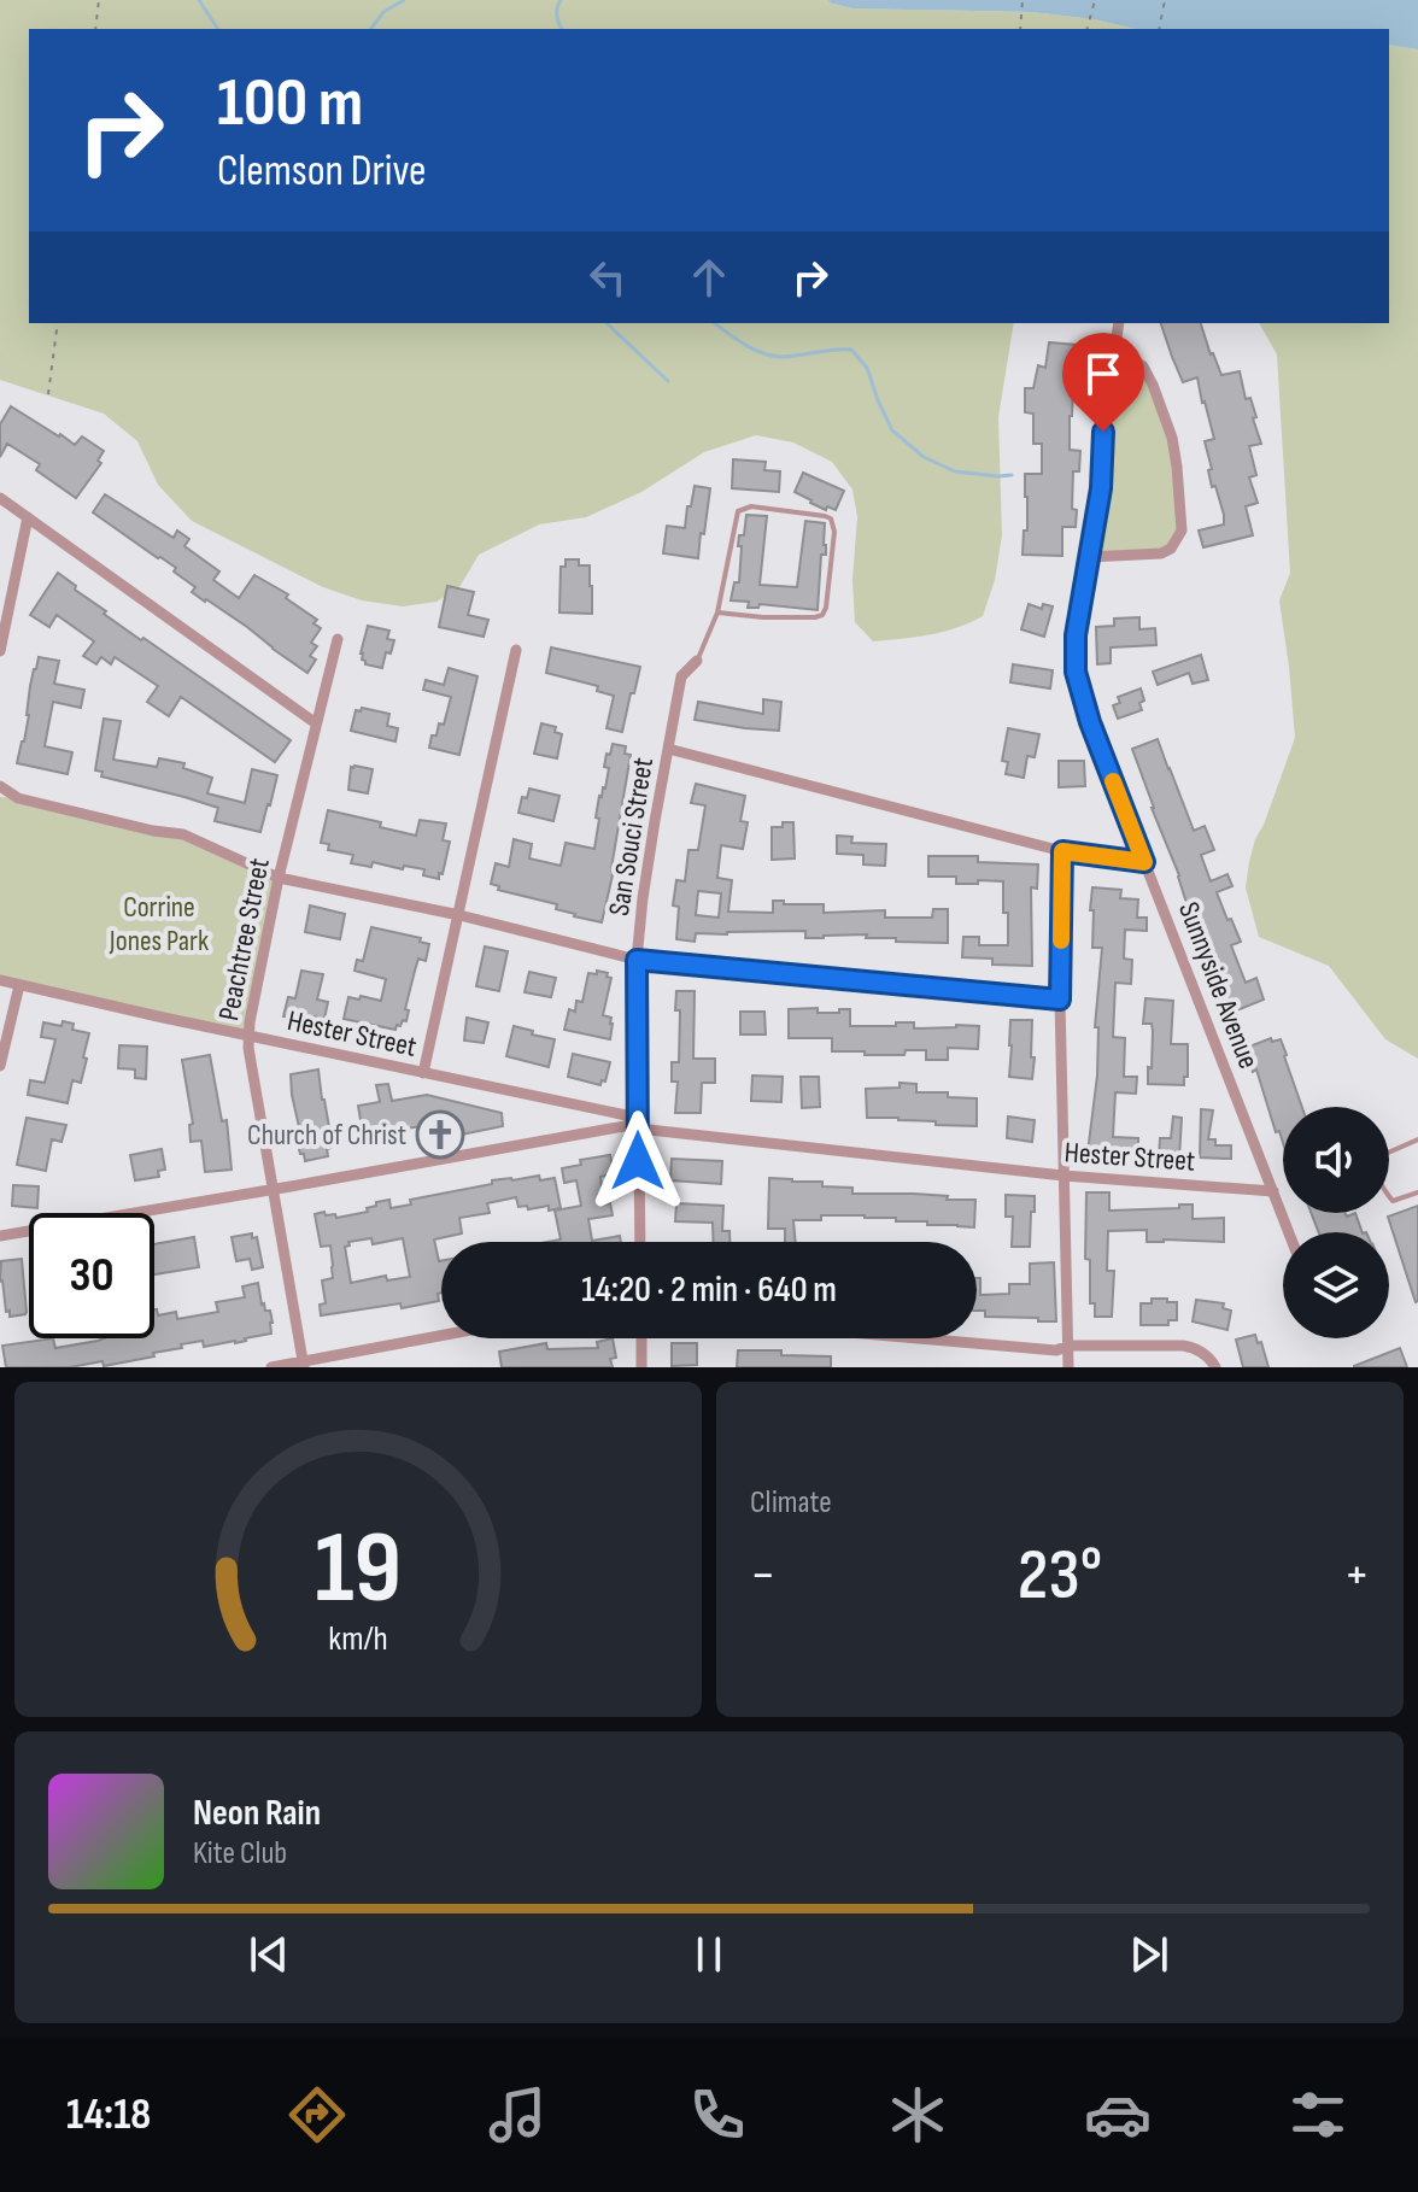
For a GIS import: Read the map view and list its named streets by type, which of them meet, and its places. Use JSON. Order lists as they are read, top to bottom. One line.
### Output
{"streets":{"street":["San Souci Street","Peachtree Street","Sunnyside Avenue","Hester Street"]},"crossings":[["San Souci Street","Hester Street"],["Peachtree Street","Hester Street"],["Sunnyside Avenue","Hester Street"]],"parks":["Corrine Jones Park"],"places":{"church":["Church of Christ"]},"page":{"turn":["100 m","Clemson Drive"],"limit":"30","trip":"14:20 · 2 min · 640 m","tile":"Climate","heat":["−","23°","+"],"song":["Neon Rain","Kite Club"],"tabs":"14:18","gauge":["19","km/h"]}}
